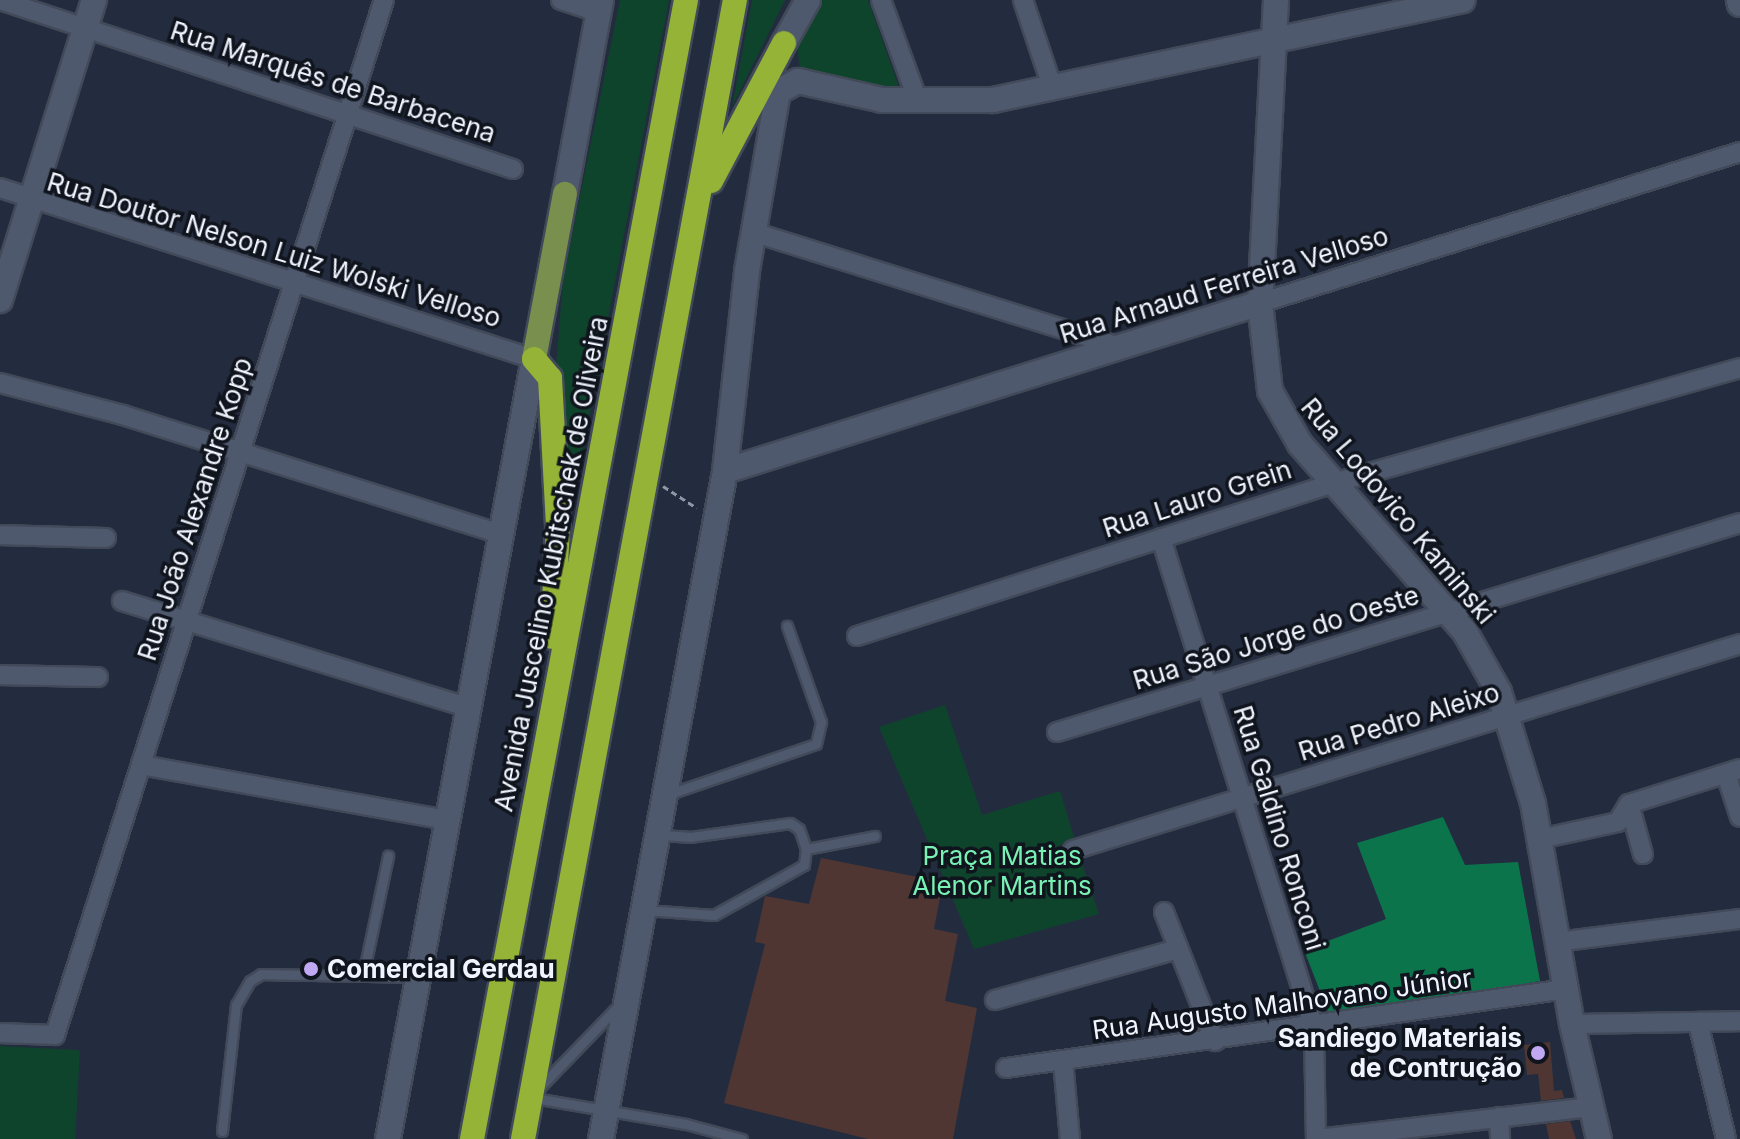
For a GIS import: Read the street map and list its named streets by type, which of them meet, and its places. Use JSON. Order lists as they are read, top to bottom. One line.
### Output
{"streets":{"highway":["Avenida Juscelino Kubitschek de Oliveira"],"street":["Rua Marquês de Barbacena","Rua Doutor Nelson Luiz Wolski Velloso","Rua Arnaud Ferreira Velloso","Rua Lauro Grein","Rua João Alexandre Kopp","Rua Lodovico Kaminski","Rua São Jorge do Oeste","Rua Pedro Aleixo","Rua Galdino Ronconi","Rua Augusto Malhovano Júnior"]},"crossings":[["Rua Marquês de Barbacena","Rua João Alexandre Kopp"],["Rua Doutor Nelson Luiz Wolski Velloso","Rua João Alexandre Kopp"],["Rua Arnaud Ferreira Velloso","Rua Lodovico Kaminski"],["Rua Lauro Grein","Rua Lodovico Kaminski"],["Rua Lauro Grein","Rua Galdino Ronconi"],["Rua Lodovico Kaminski","Rua São Jorge do Oeste"],["Rua Lodovico Kaminski","Rua Pedro Aleixo"],["Rua Lodovico Kaminski","Rua Augusto Malhovano Júnior"],["Rua São Jorge do Oeste","Rua Galdino Ronconi"],["Rua Pedro Aleixo","Rua Galdino Ronconi"],["Rua Galdino Ronconi","Rua Augusto Malhovano Júnior"]],"parks":["Praça Matias Alenor Martins"],"places":["Comercial Gerdau","Sandiego Materiais de Contrução"]}
